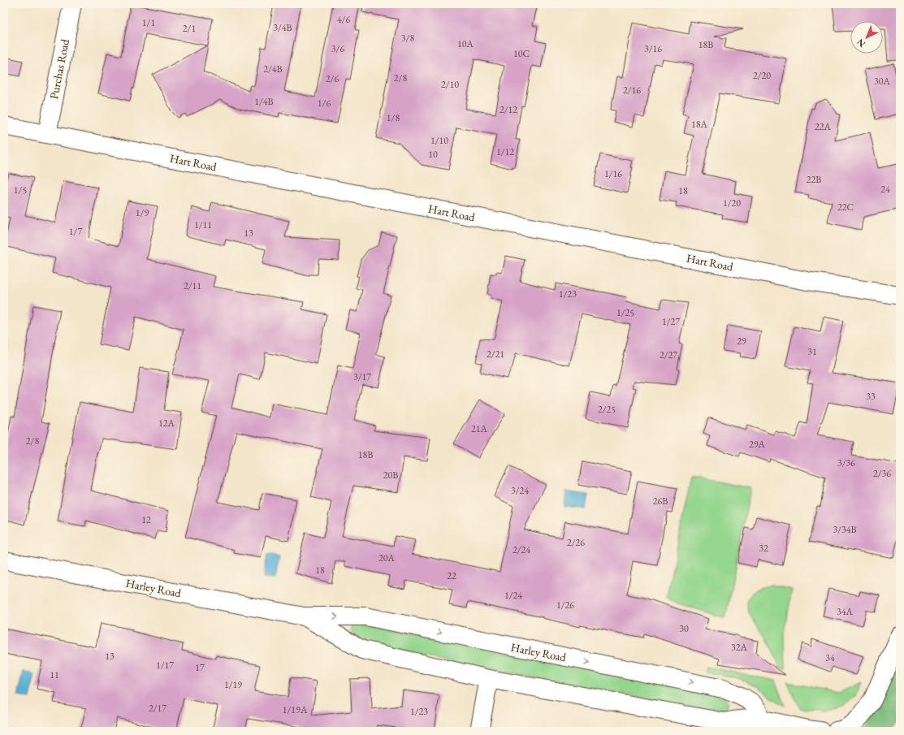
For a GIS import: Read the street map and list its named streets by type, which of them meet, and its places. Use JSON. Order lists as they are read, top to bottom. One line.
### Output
{"streets":{"street":["Purchas Road","Hart Road","Harley Road"]},"crossings":[["Purchas Road","Hart Road"]],"house_numbers":["4/6","1/1","3/4B","2/1","3/8","10A","18B","3/6","3/16","10C","2/4B","2/20","2/8","2/6","30A","2/10","2/16","1/4B","1/6","2/12","1/8","18A","22A","1/10","1/12","10","1/16","22B","24","1/5","18","1/20","22C","1/9","1/11","1/7","13","2/11","1/23","1/25","1/27","29","31","2/21","2/27","3/17","33","2/25","12A","21A","2/8","29A","18B","3/36","2/36","20B","3/24","26B","12","3/34B","2/26","32","2/24","20A","18","22","1/24","1/26","34A","30","32A","13","34","1/17","17","11","1/19","2/17","1/19A","1/23"],"north":"bottom left"}
